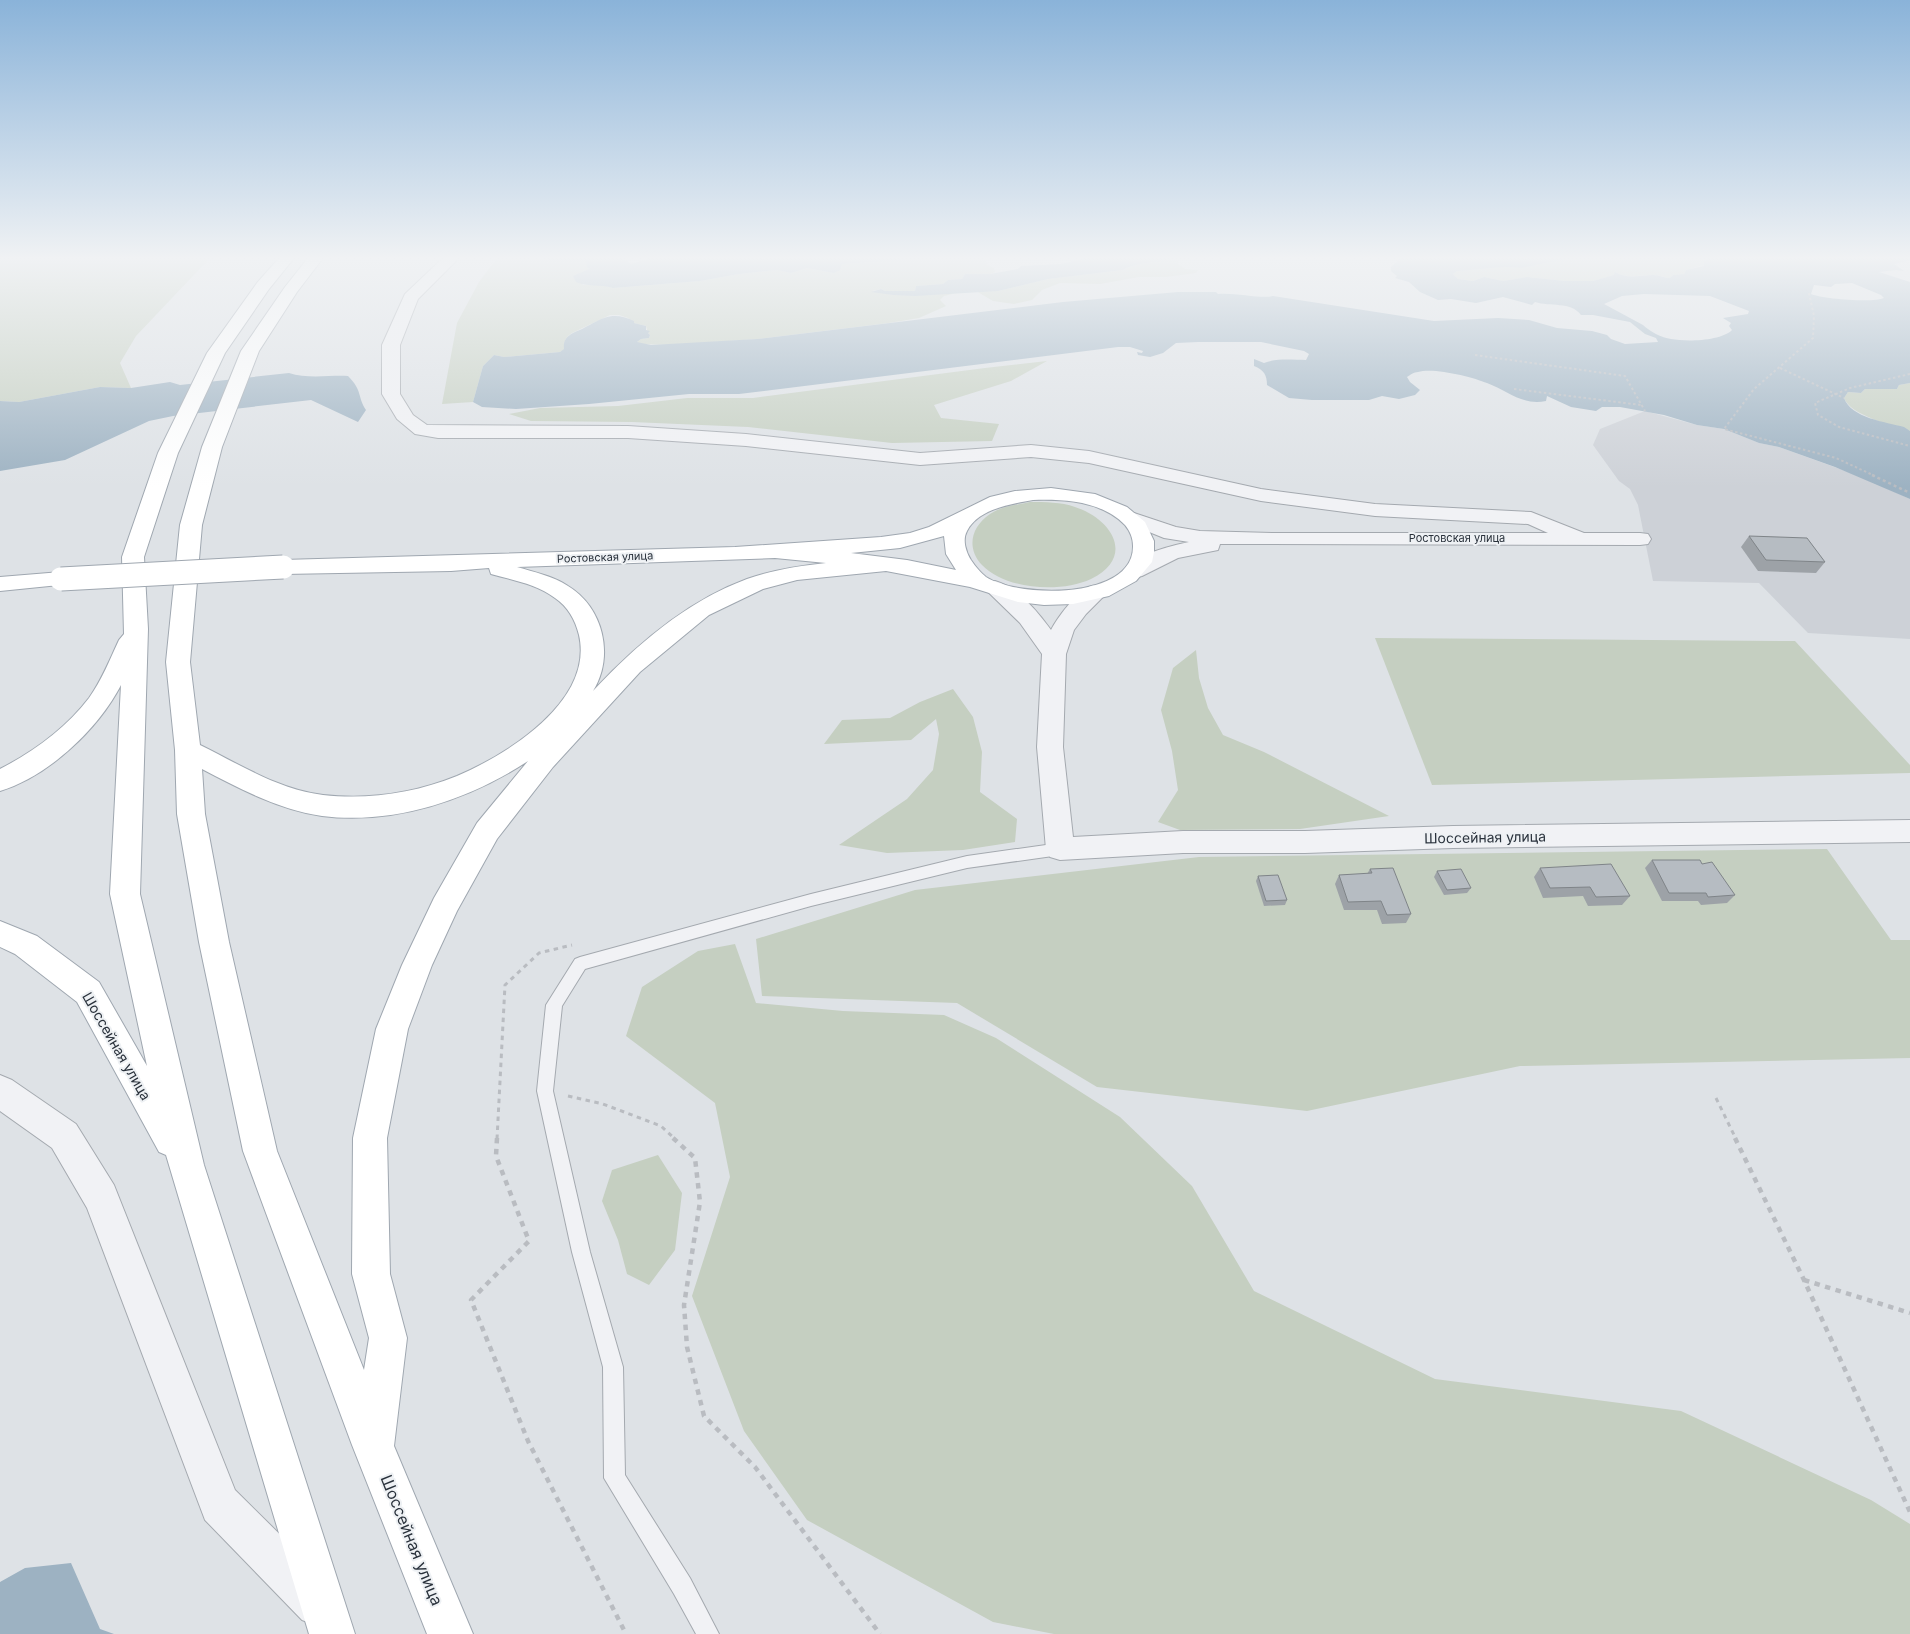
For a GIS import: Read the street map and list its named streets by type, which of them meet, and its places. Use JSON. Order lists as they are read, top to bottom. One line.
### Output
{"streets":{"main road":["Ростовская улица","Шоссейная улица"]}}
